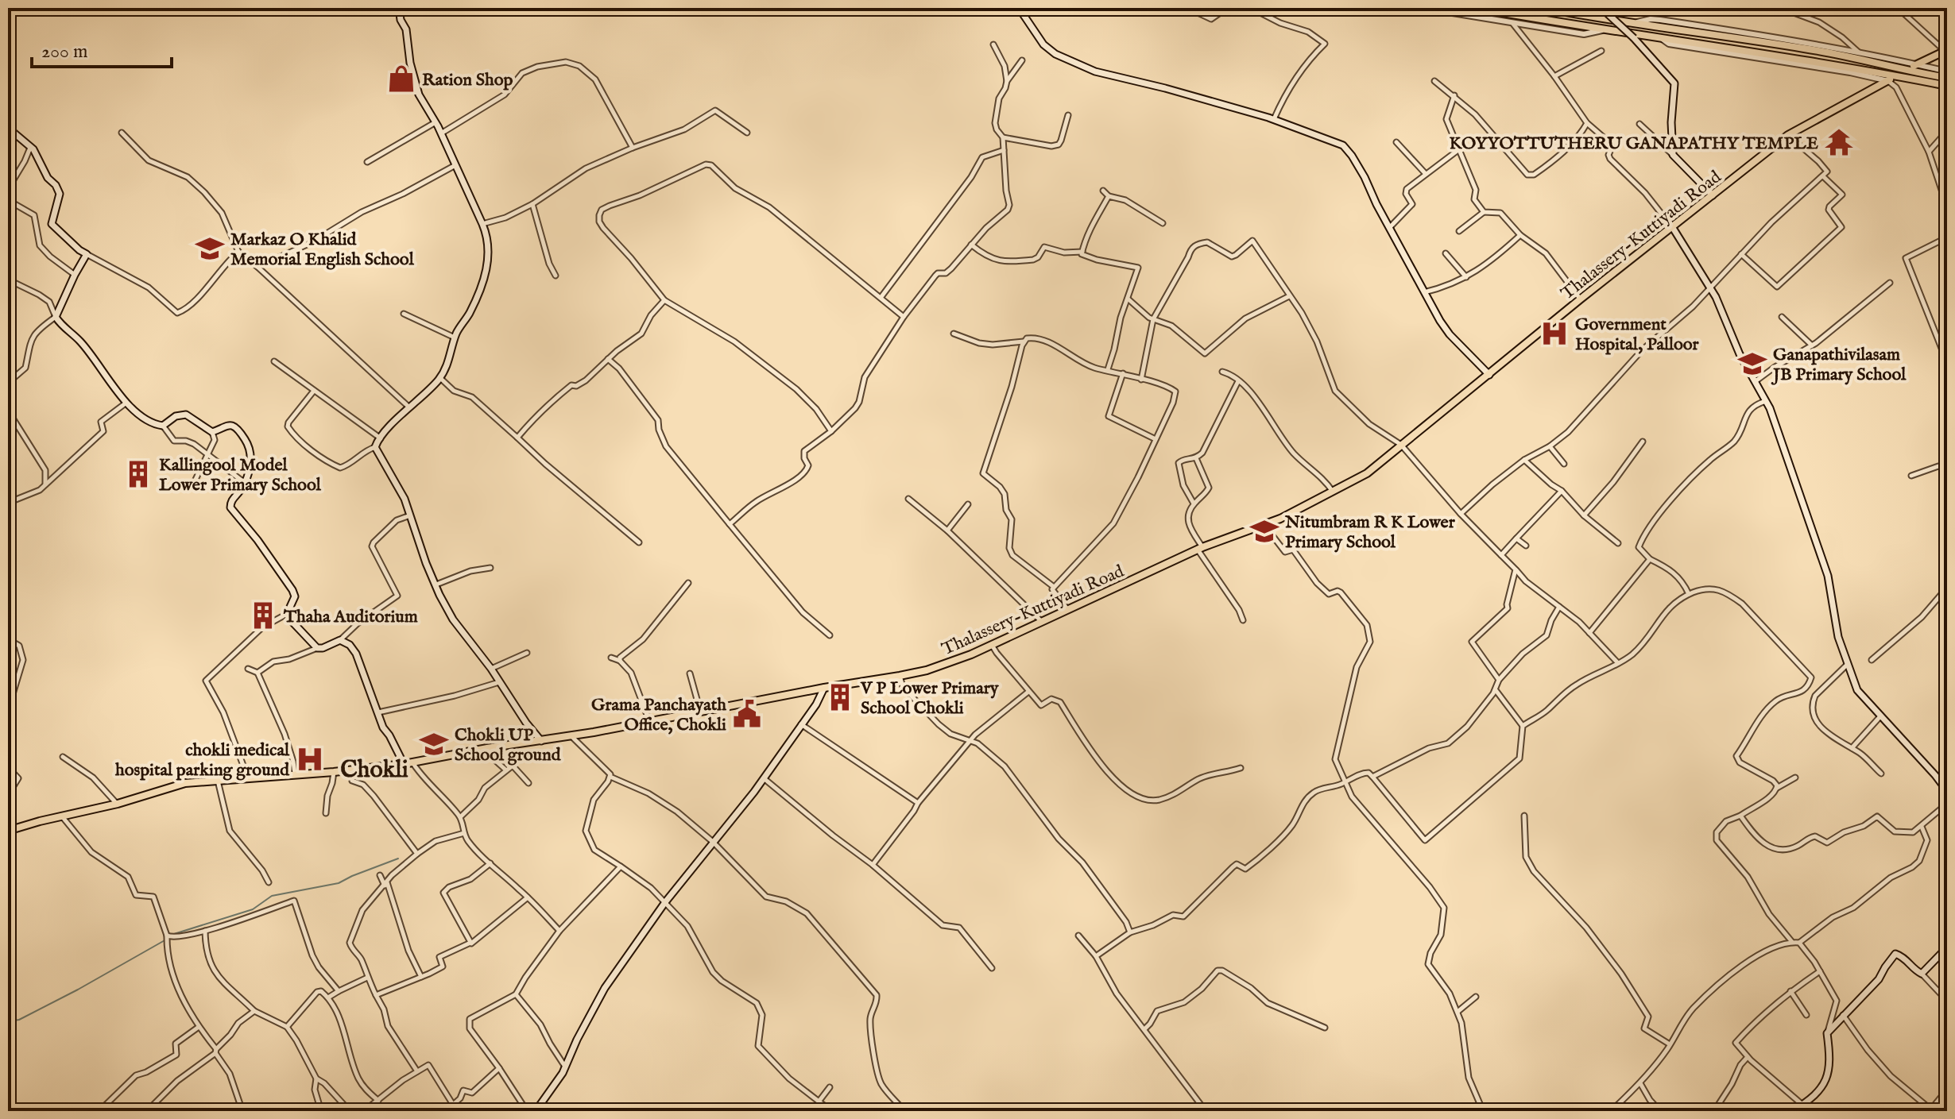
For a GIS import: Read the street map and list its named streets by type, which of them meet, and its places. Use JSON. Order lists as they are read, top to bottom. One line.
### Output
{"streets":{"main road":["Thalassery-Kuttiyadi Road"]},"districts":["Chokli"],"places":{"shop":["Ration Shop"],"temple":["KOYYOTTUTHERU GANAPATHY TEMPLE"],"school or university":["Markaz O Khalid Memorial English School","Ganapathivilasam JB Primary School","Nitumbram R K Lower Primary School","Chokli UP School ground"],"hospital":["Government Hospital, Palloor","chokli medical hospital parking ground"],"building":["Kallingool Model Lower Primary School","Thaha Auditorium","V P Lower Primary School Chokli"],"public building":["Grama Panchayath Office, Chokli"]},"scale_bar":"200 m"}
